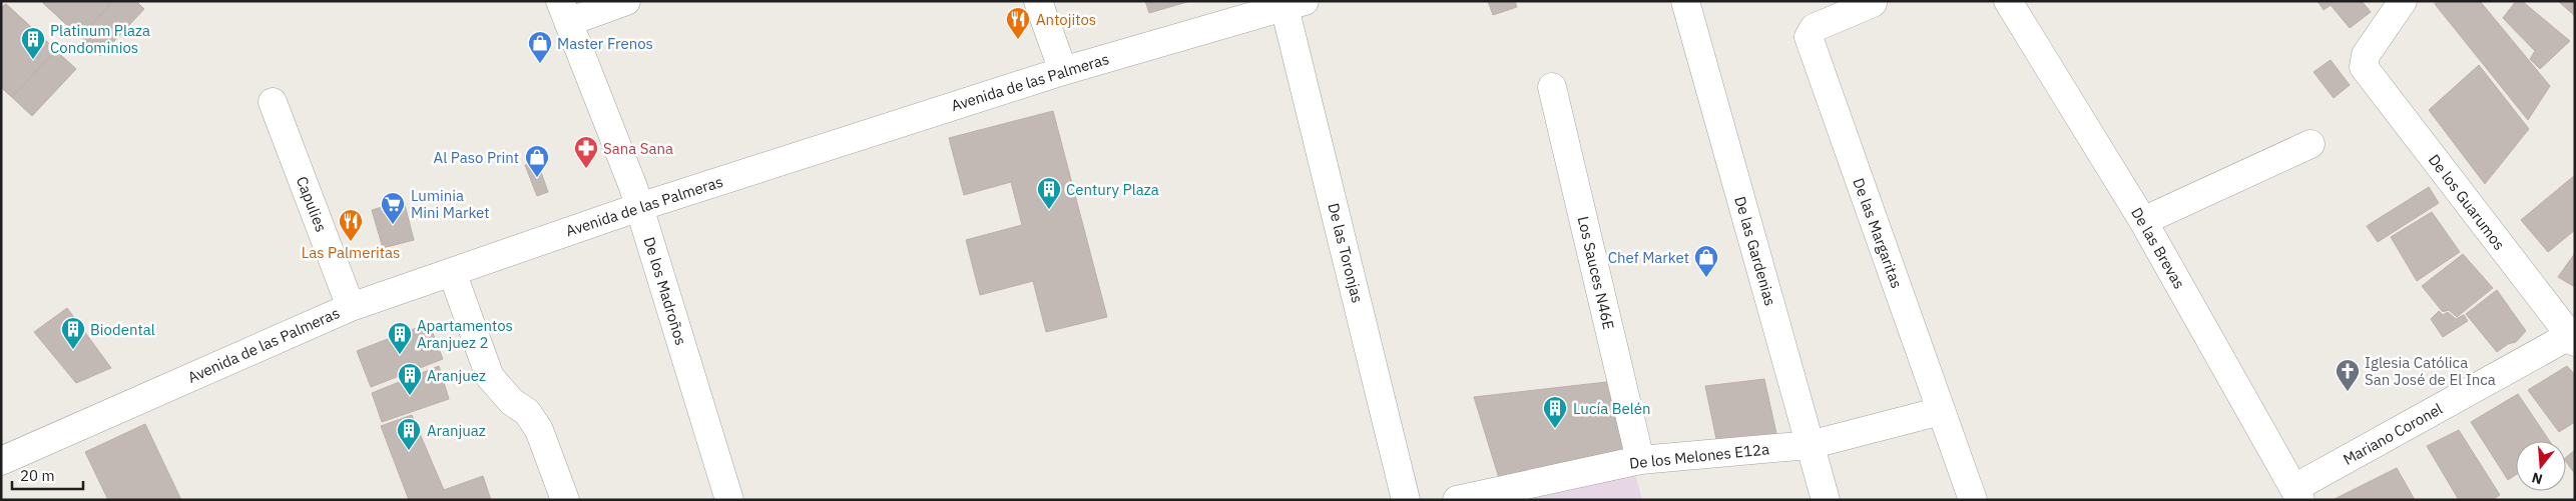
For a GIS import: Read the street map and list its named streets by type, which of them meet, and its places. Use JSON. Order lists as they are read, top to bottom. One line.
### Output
{"streets":{"street":["Avenida de las Palmeras","De los Guarumos","Capulies","De las Margaritas","De las Brevas","De las Gardenias","De las Toronjas","Los Sauces N46E","De los Madroños","Mariano Coronel","De los Melones E12a"]},"crossings":[["Avenida de las Palmeras","Capulies"],["Avenida de las Palmeras","De las Toronjas"],["Avenida de las Palmeras","De los Madroños"],["De los Guarumos","Mariano Coronel"],["De las Margaritas","De los Melones E12a"],["De las Brevas","Mariano Coronel"],["De las Gardenias","De los Melones E12a"],["Los Sauces N46E","De los Melones E12a"]],"places":{"restaurant":["Antojitos","Las Palmeritas"],"building":["Platinum Plaza Condominios","Century Plaza","Biodental","Apartamentos Aranjuez 2","Aranjuez","Lucía Belén","Aranjuaz"],"shop":["Master Frenos","Al Paso Print","Chef Market"],"pharmacy":["Sana Sana"],"supermarket":["Luminia Mini Market"],"church":["Iglesia Católica San José de El Inca"]},"scale_bar":"20 m","north":"bottom"}
